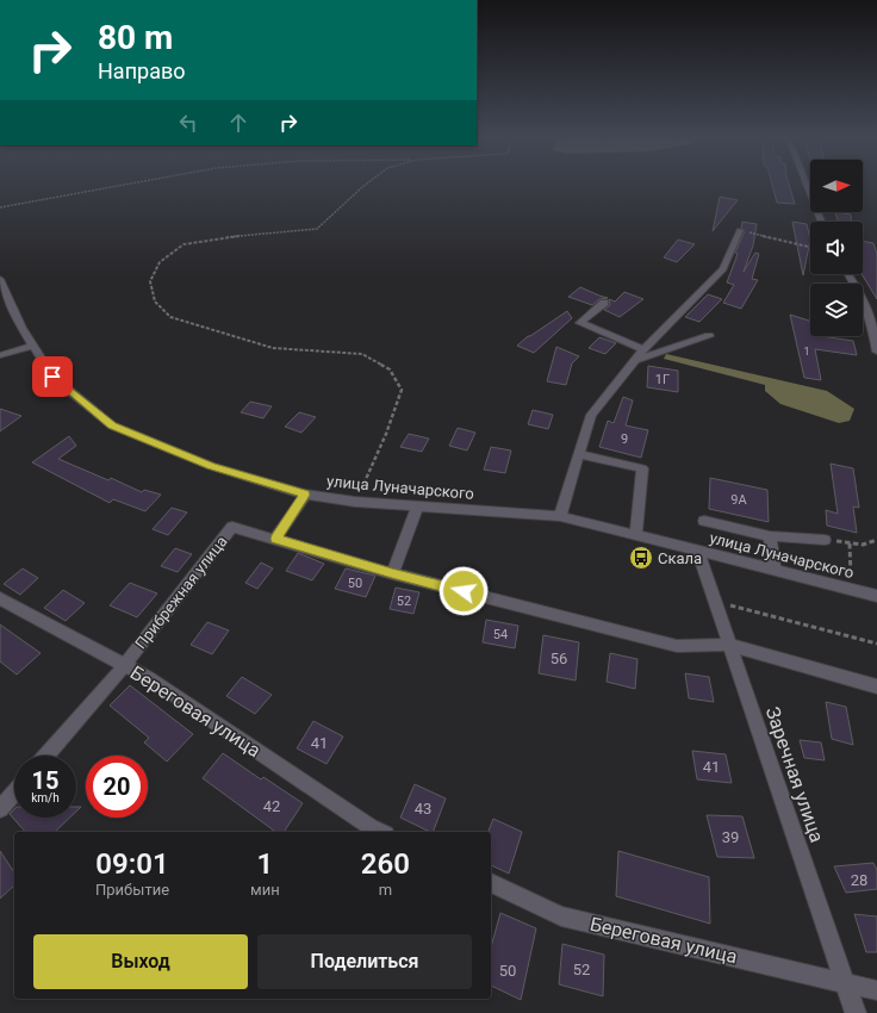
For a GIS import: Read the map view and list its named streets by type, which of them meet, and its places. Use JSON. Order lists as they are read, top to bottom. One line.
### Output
{"streets":{"street":["улица Луначарского","Прибрежная улица","Береговая улица","Заречная улица"]},"crossings":[["улица Луначарского","Заречная улица"],["Прибрежная улица","Береговая улица"],["Береговая улица","Заречная улица"]],"places":{"bus stop":["Скала"]},"house_numbers":["1","1Г","9","9А","50","52","54","56","41","41","42","43","39","28","52","50"],"north":"right","page":{"turn":["80 m","Направо"],"speed":"15 km/h","limit":"20","eta":["09:01","Прибытие","1","мин","260","m"],"buttons":["Выход","Поделиться"]}}
